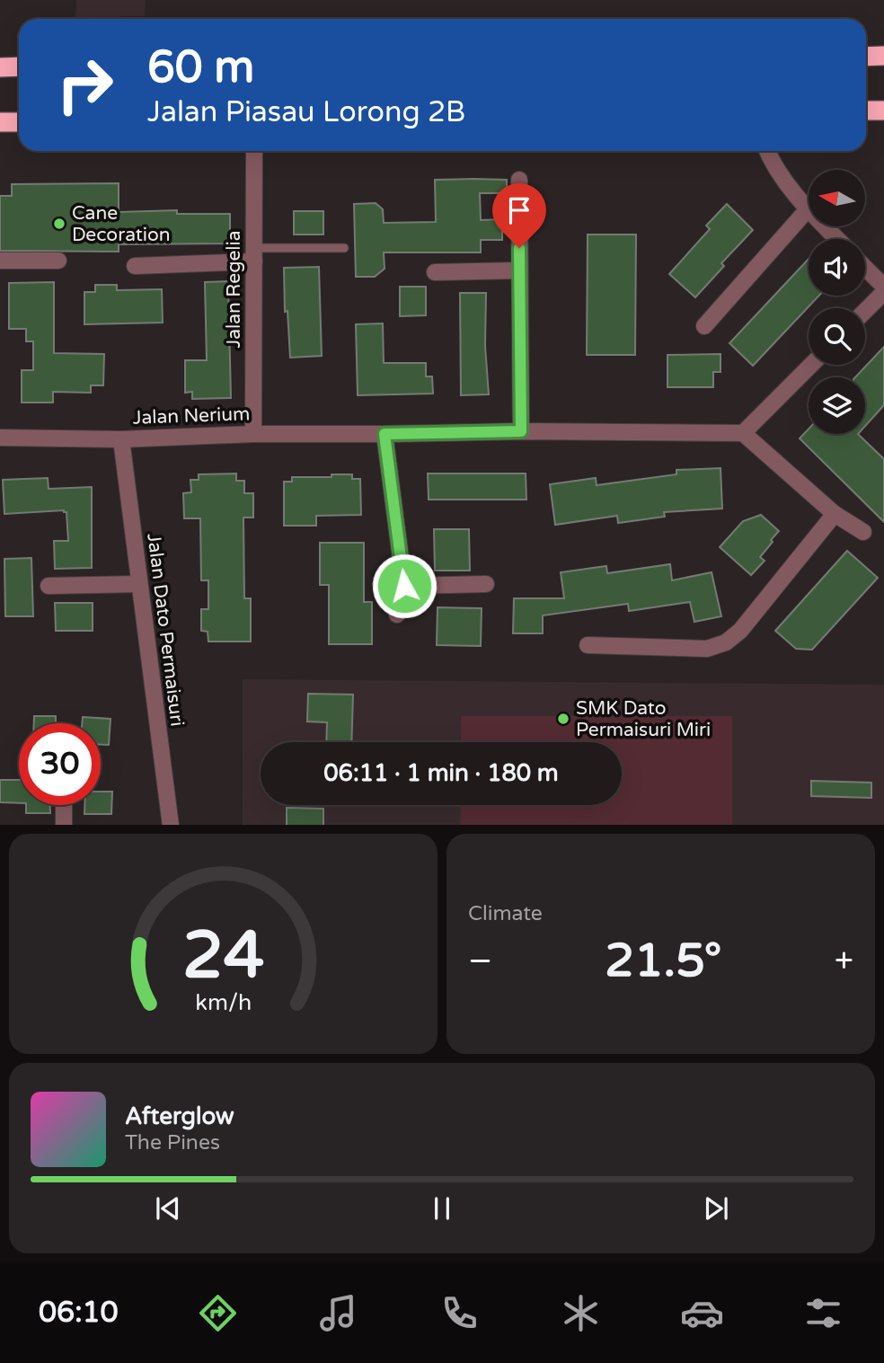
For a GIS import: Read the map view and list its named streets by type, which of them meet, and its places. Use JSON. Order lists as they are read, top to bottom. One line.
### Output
{"streets":{"street":["Jalan Regelia","Jalan Nerium","Jalan Dato Permaisuri"]},"crossings":[["Jalan Regelia","Jalan Nerium"],["Jalan Nerium","Jalan Dato Permaisuri"]],"places":["Cane Decoration","SMK Dato Permaisuri Miri"],"north":"left","page":{"turn":["60 m","Jalan Piasau Lorong 2B"],"limit":"30","trip":"06:11 · 1 min · 180 m","tile":"Climate","heat":["−","21.5°","+"],"song":["Afterglow","The Pines"],"tabs":"06:10","gauge":["24","km/h"]}}
